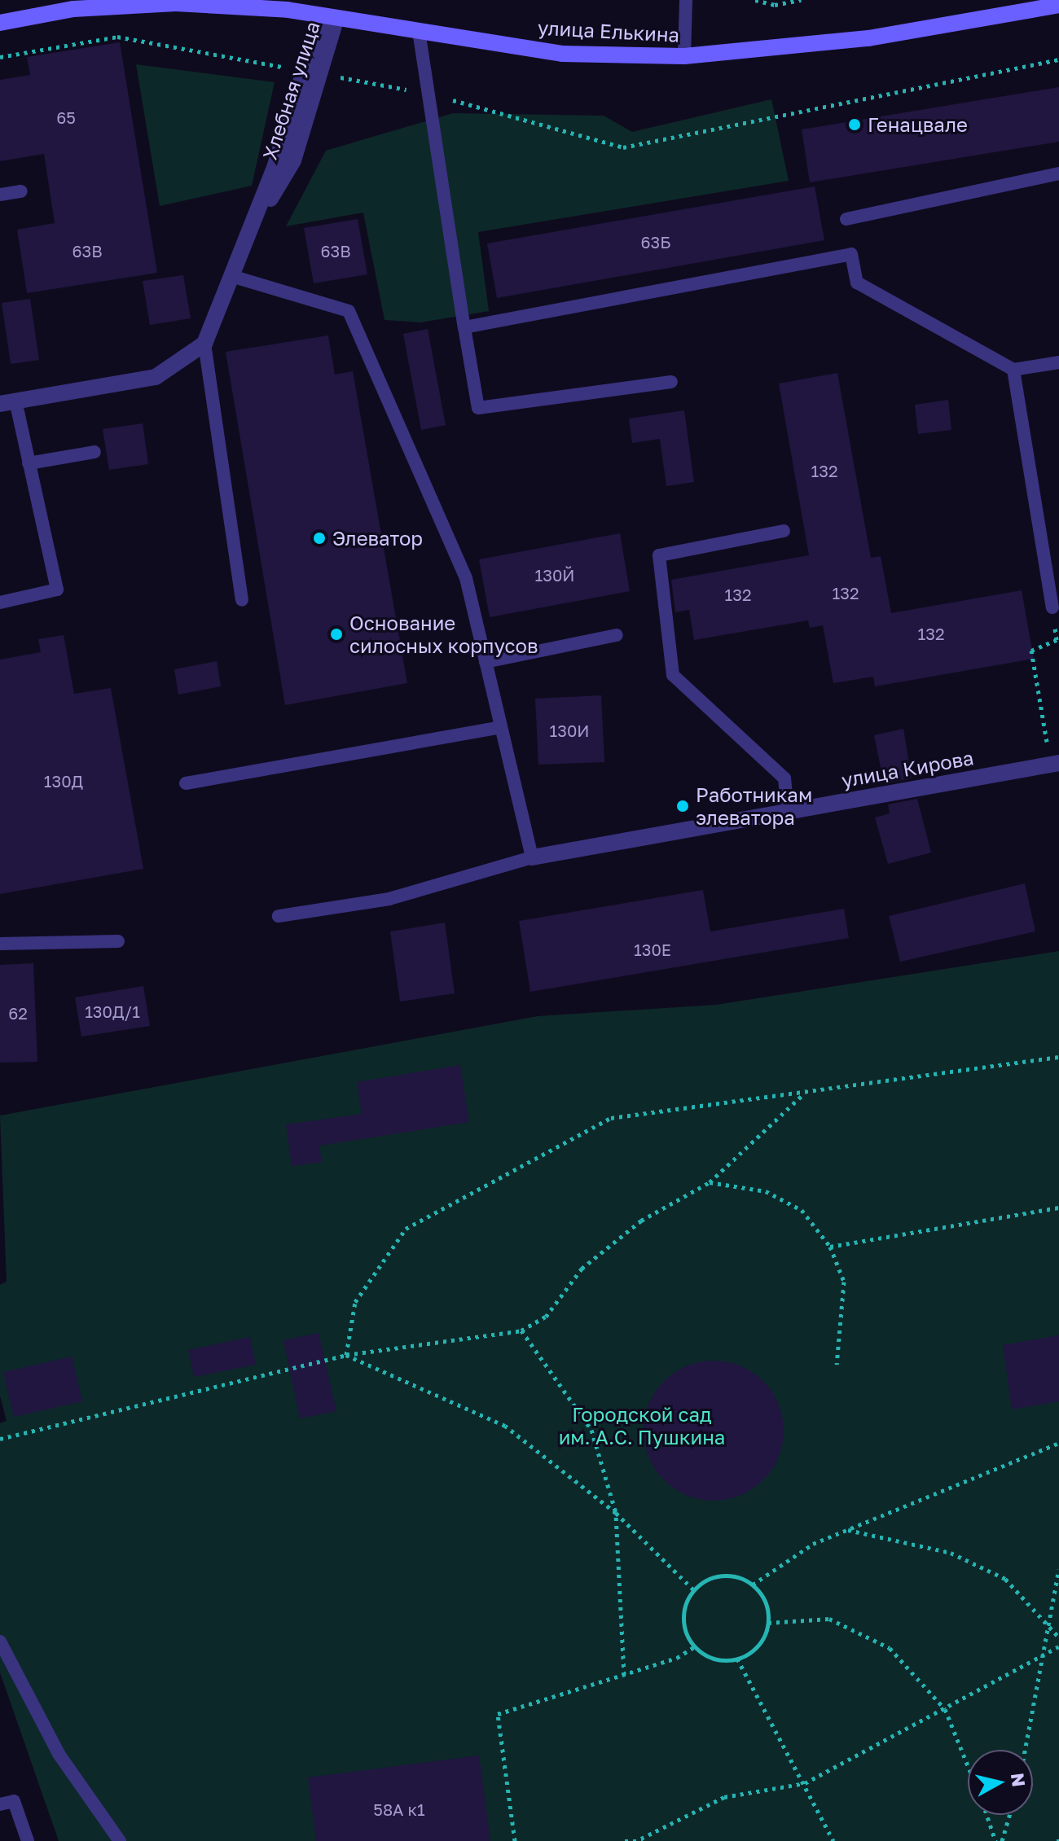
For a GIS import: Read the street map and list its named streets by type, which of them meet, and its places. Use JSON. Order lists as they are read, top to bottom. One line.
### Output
{"streets":{"main road":["улица Елькина"],"street":["Хлебная улица","улица Кирова"]},"crossings":[["улица Елькина","Хлебная улица"]],"parks":["Городской сад им. А.С. Пушкина"],"places":["Генацвале","Элеватор","Основание силосных корпусов","Работникам элеватора"],"house_numbers":["65","63Б","63В","63В","132","130Й","132","132","132","130И","130Д","130Е","130Д/1","62","58А к1"],"north":"right"}
